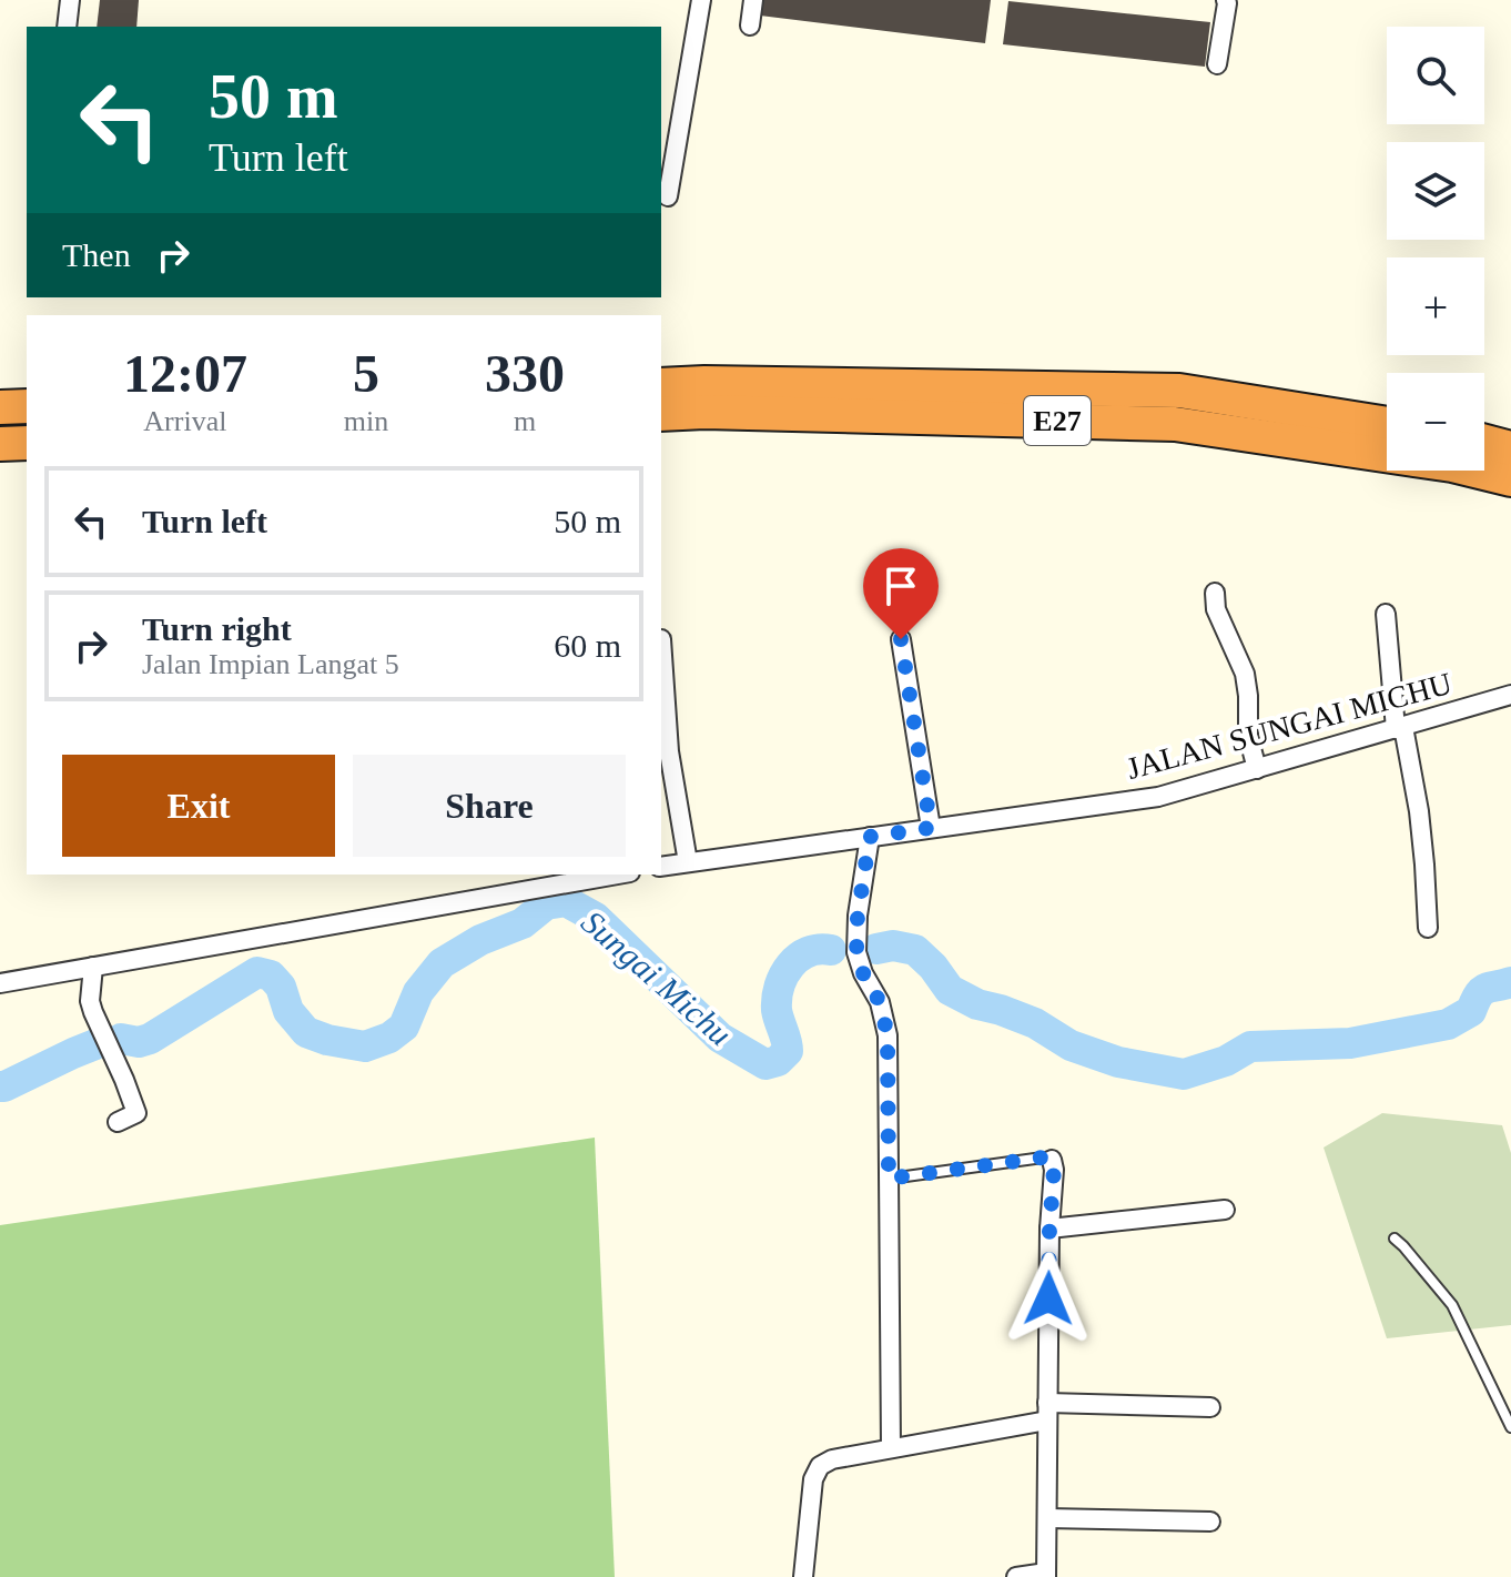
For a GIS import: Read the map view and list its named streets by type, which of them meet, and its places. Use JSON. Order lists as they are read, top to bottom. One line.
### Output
{"streets":{"highway":["E27"],"street":["JALAN SUNGAI MICHU"]},"water":["Sungai Michu"],"page":{"map_buttons":["+","−"],"turn":["50 m","Turn left"],"then":"Then","eta":["12:07","Arrival","5","min","330","m"],"list":[{"name":"Turn left","value":"50 m"},{"name":"Turn right","note":"Jalan Impian Langat 5","value":"60 m"}],"buttons":["Exit","Share"]}}
